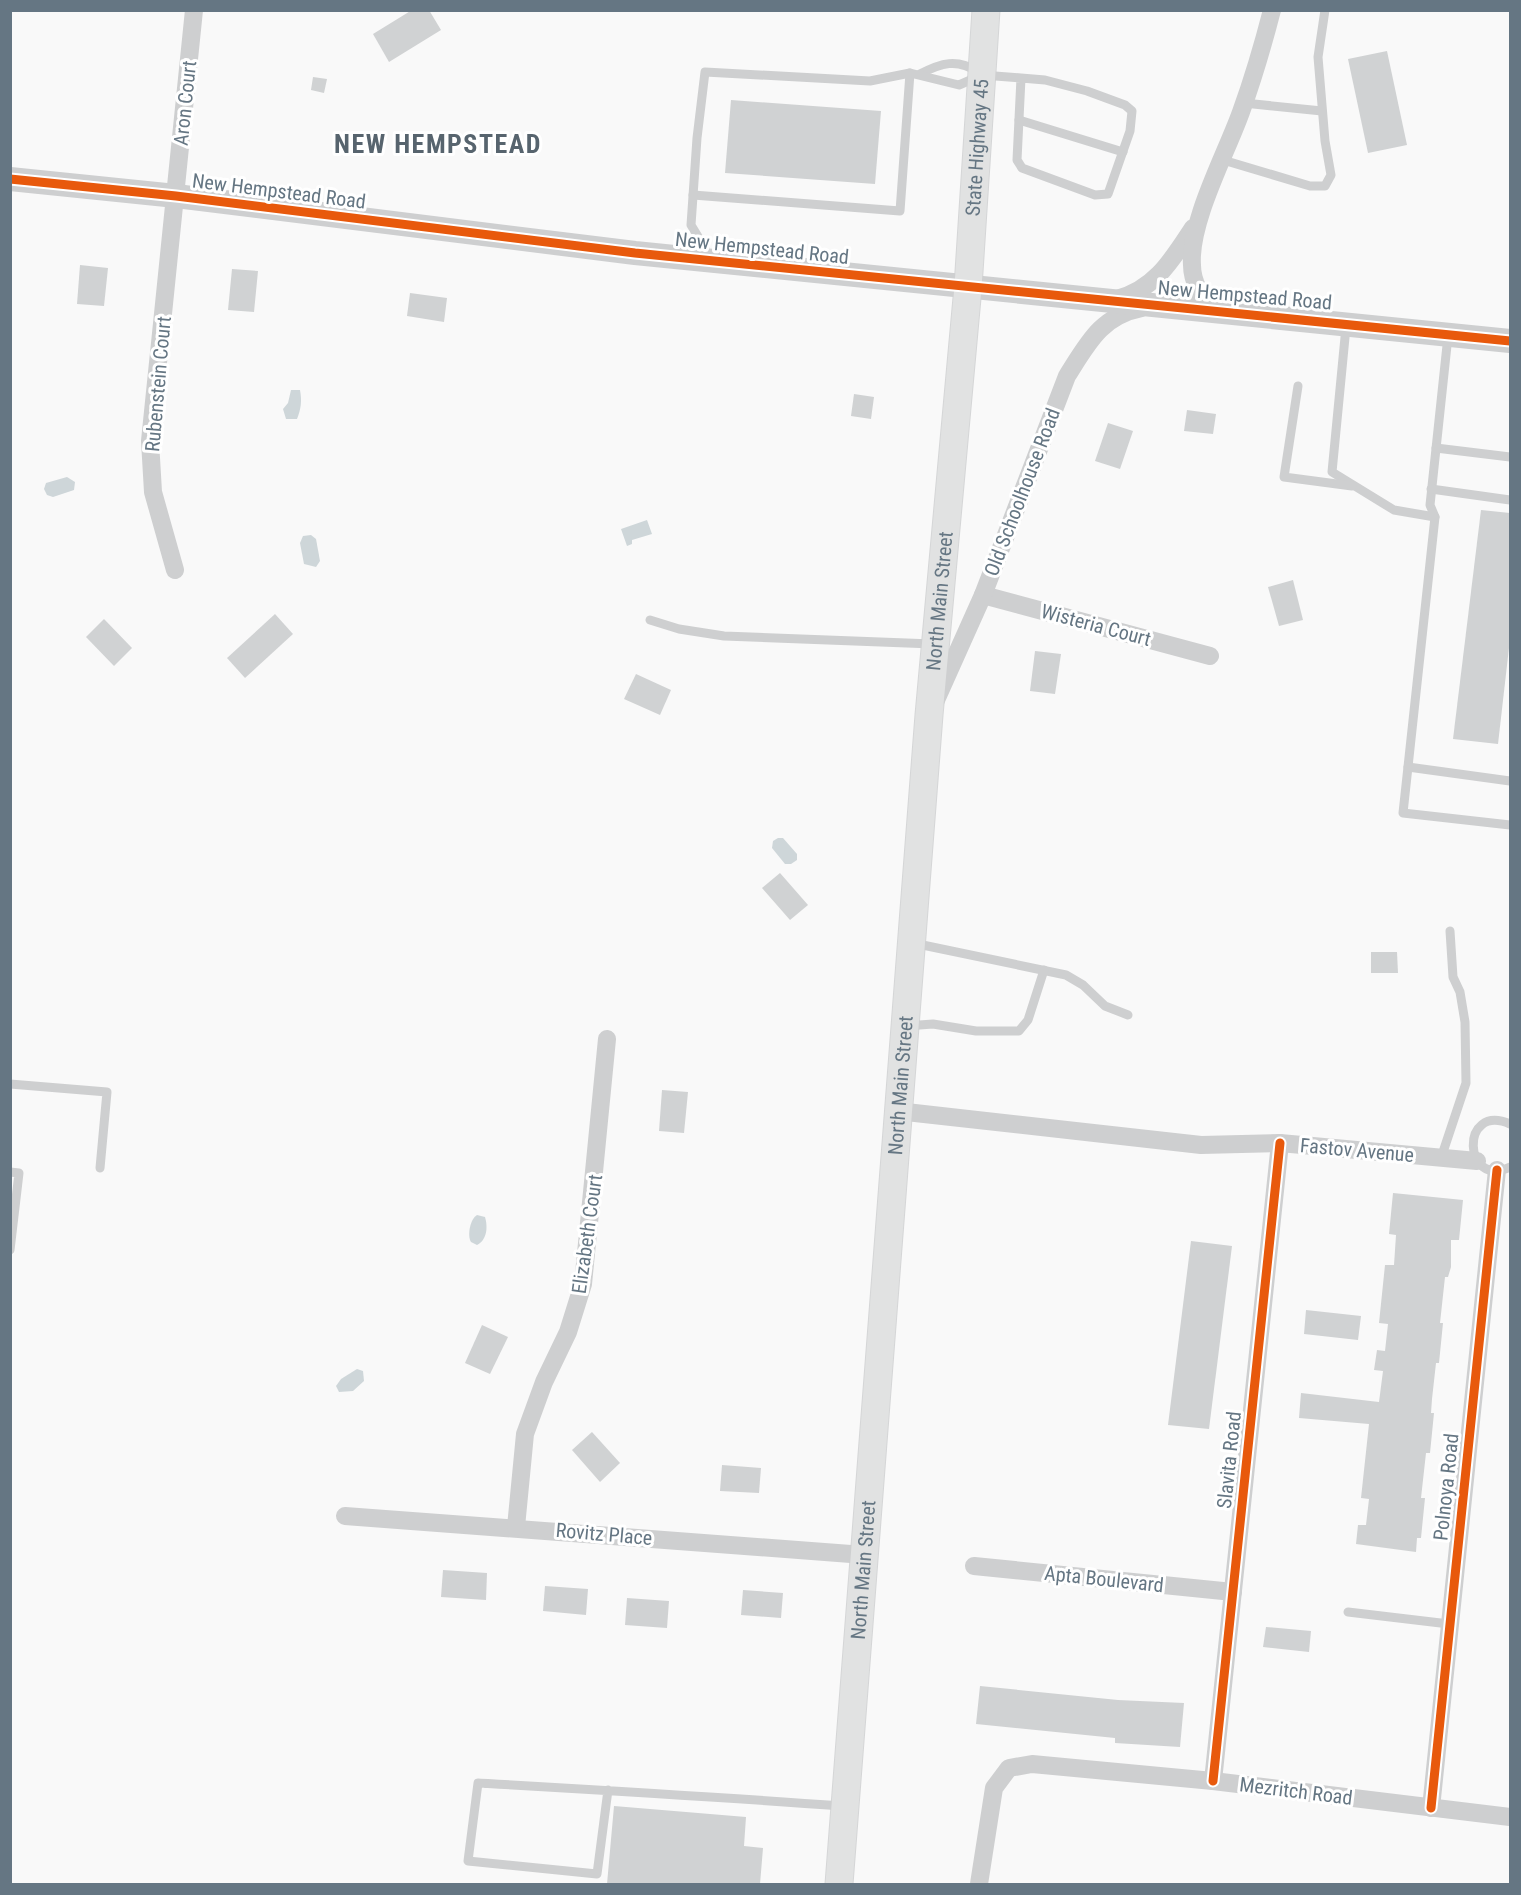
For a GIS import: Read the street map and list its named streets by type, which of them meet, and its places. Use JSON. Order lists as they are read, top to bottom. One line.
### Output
{"streets":{"main road":["State Highway 45","North Main Street"],"street":["Aron Court","New Hempstead Road","Rubenstein Court","Old Schoolhouse Road","Wisteria Court","Fastov Avenue","Elizabeth Court","Slavita Road","Polnoya Road","Rovitz Place","Apta Boulevard","Mezritch Road"]},"crossings":[["Aron Court","New Hempstead Road"],["Aron Court","Rubenstein Court"],["State Highway 45","New Hempstead Road"],["State Highway 45","North Main Street"],["New Hempstead Road","Rubenstein Court"],["New Hempstead Road","Old Schoolhouse Road"],["New Hempstead Road","North Main Street"],["Old Schoolhouse Road","North Main Street"],["Old Schoolhouse Road","Wisteria Court"],["North Main Street","Fastov Avenue"],["North Main Street","Rovitz Place"],["Fastov Avenue","Slavita Road"],["Elizabeth Court","Rovitz Place"],["Slavita Road","Apta Boulevard"],["Slavita Road","Mezritch Road"],["Polnoya Road","Mezritch Road"]],"districts":["NEW HEMPSTEAD"]}
